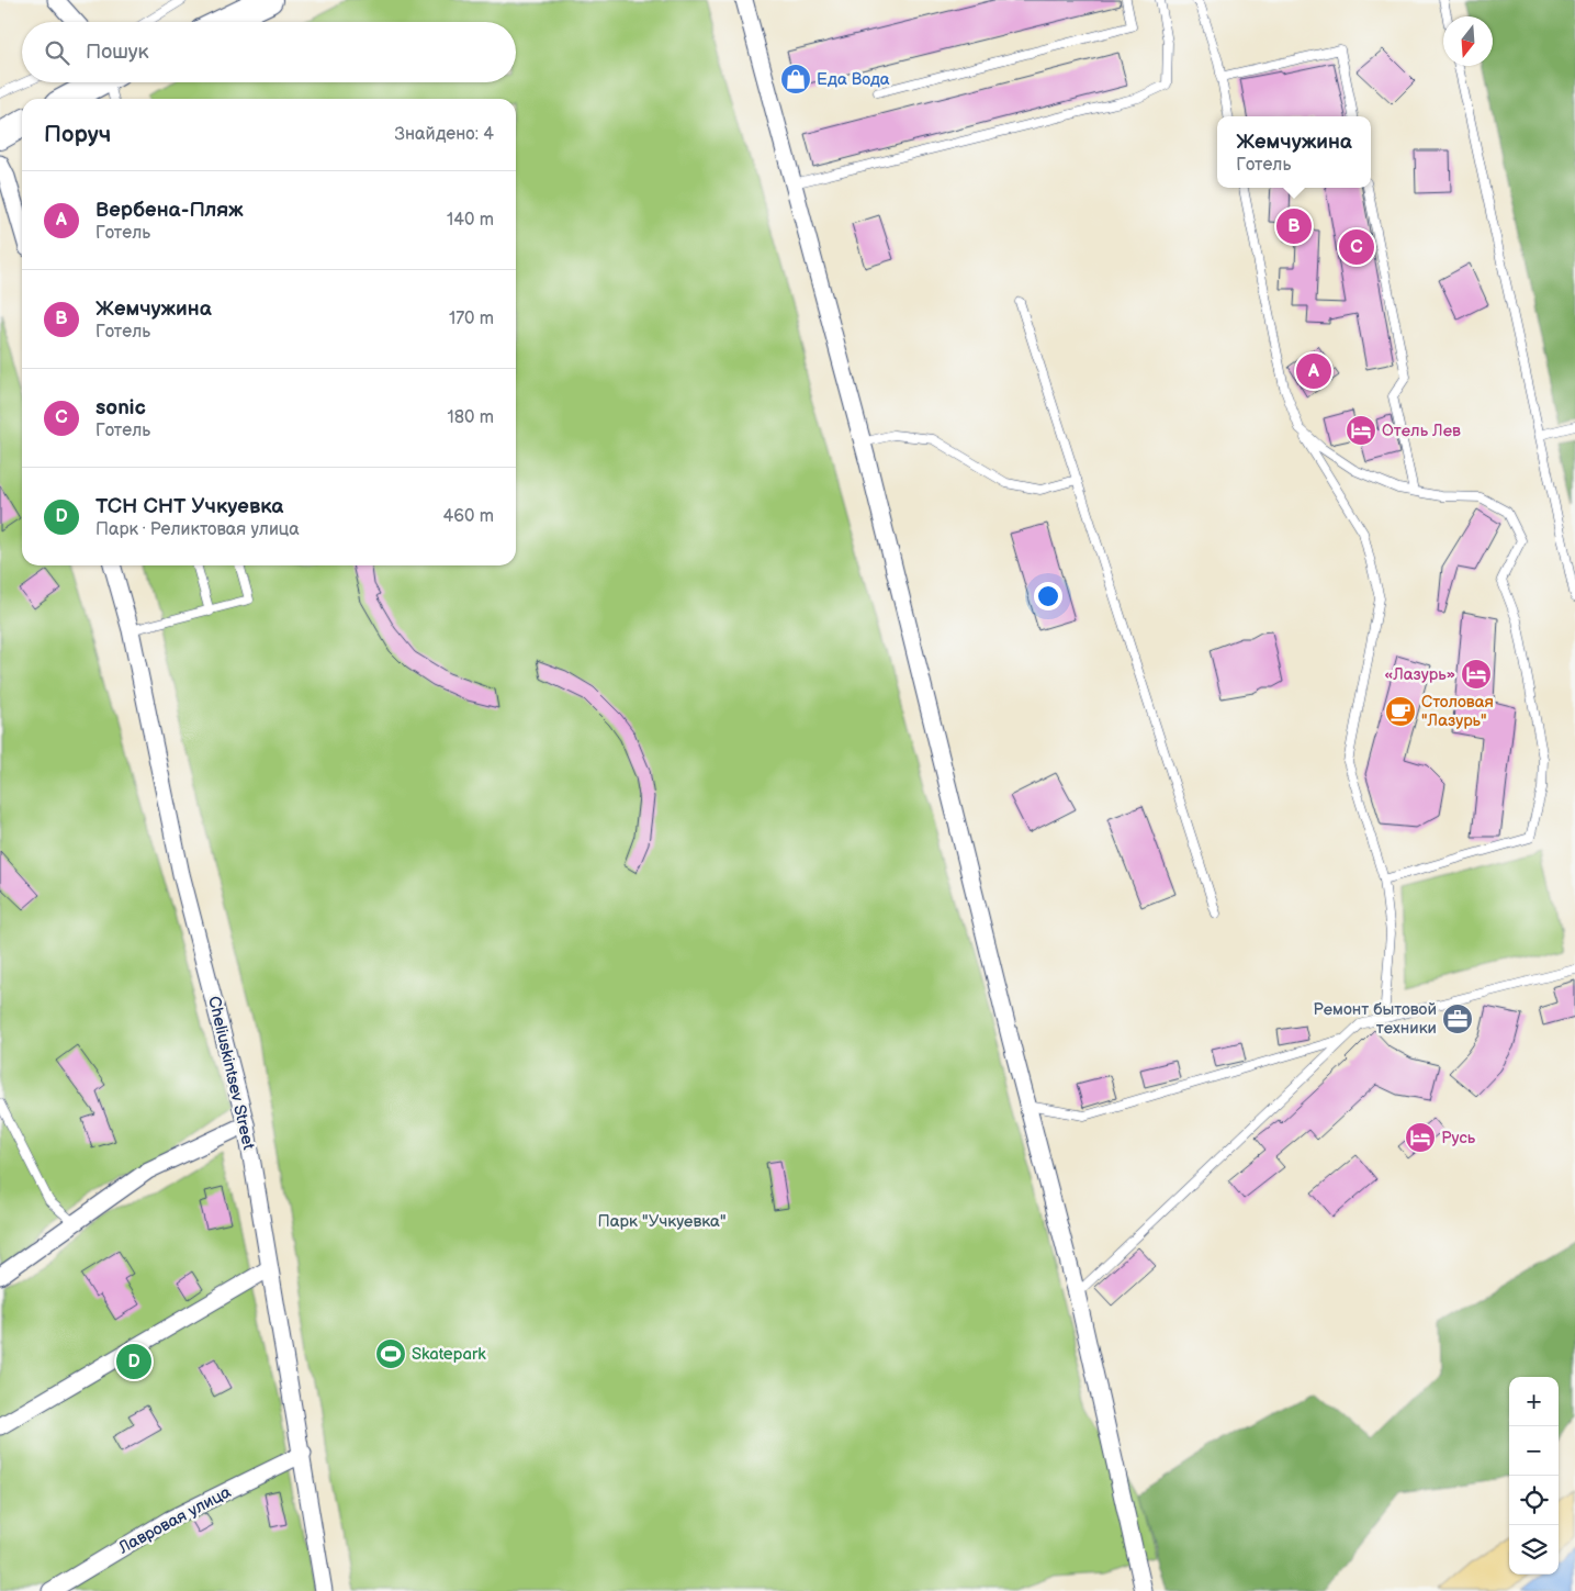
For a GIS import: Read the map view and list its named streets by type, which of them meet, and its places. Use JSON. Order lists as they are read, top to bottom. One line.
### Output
{"streets":{"street":["Cheliuskintsev Street","Лавровая улица"]},"crossings":[["Cheliuskintsev Street","Лавровая улица"]],"parks":["Парк \"Учкуевка\""],"places":{"shop":["Еда Вода"],"hotel":["Отель Лев","«Лазурь»","Русь"],"cafe":["Столовая \"Лазурь\""],"office":["Ремонт бытовой техники"],"sports":["Skatepark"]},"north":"bottom","page":{"search":"Пошук","heading":["Поруч","Знайдено: 4"],"popup":["Жемчужина","Готель"],"list":[{"mark":"A","name":"Вербена-Пляж","note":"Готель","value":"140 m"},{"mark":"B","name":"Жемчужина","note":"Готель","value":"170 m"},{"mark":"C","name":"sonic","note":"Готель","value":"180 m"},{"mark":"D","name":"ТСН СНТ Учкуевка","note":"Парк · Реликтовая улица","value":"460 m"}],"pins":["B","C","A","D"],"map_buttons":["+","−"]}}
